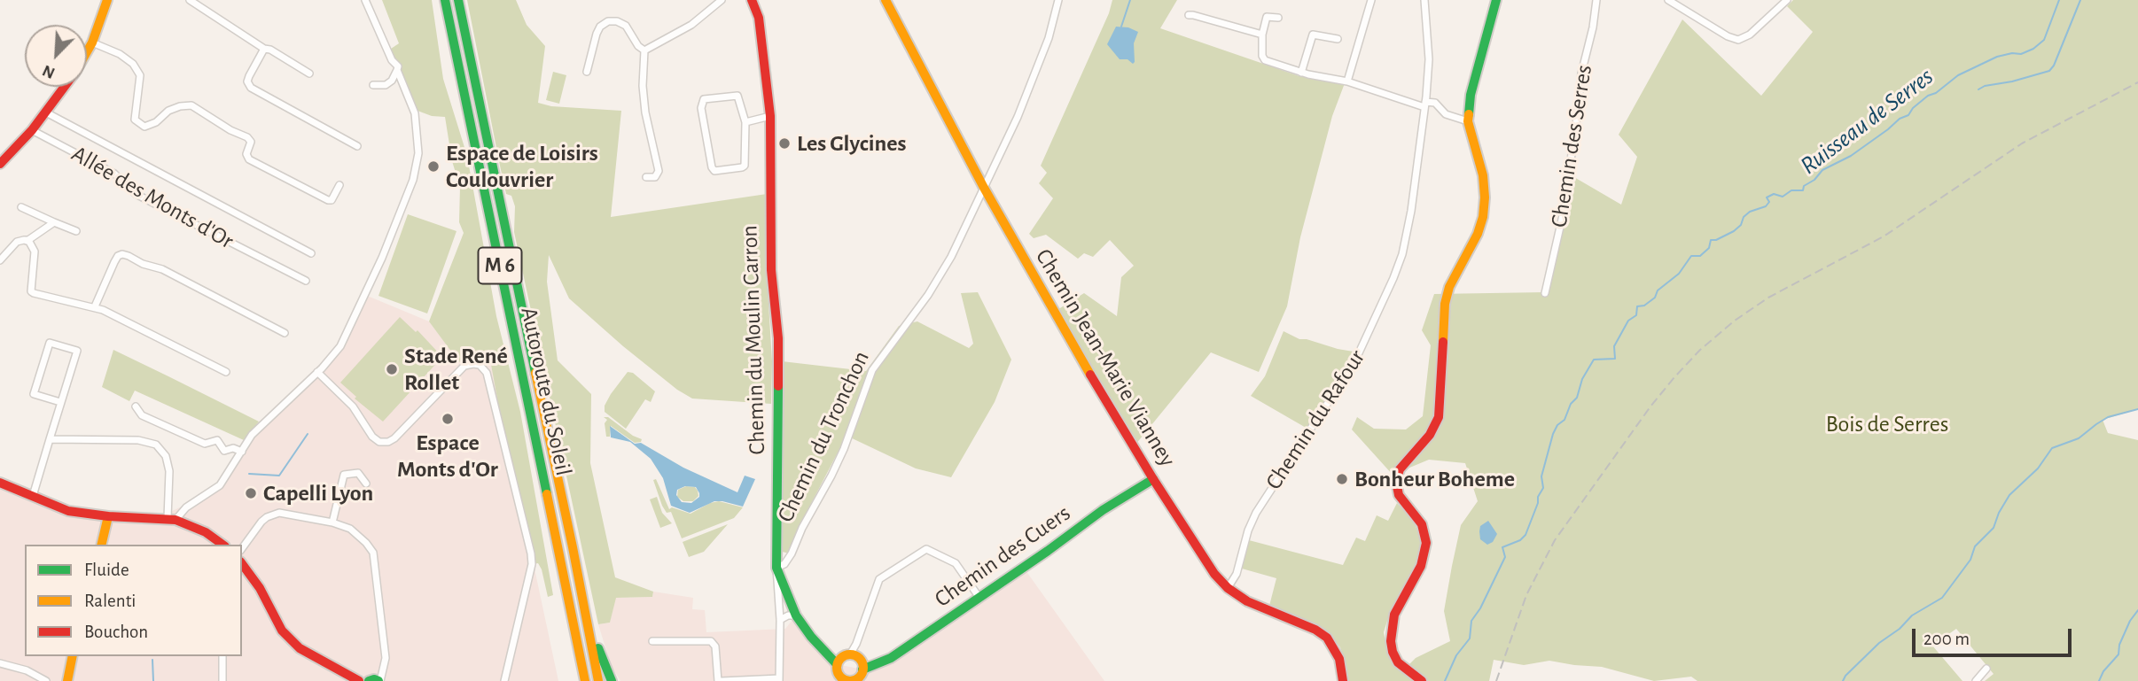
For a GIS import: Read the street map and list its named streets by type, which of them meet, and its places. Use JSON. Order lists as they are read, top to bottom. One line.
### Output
{"streets":{"main road":["M 6","Chemin du Moulin Carron","Chemin Jean-Marie Vianney","Autoroute du Soleil","Chemin des Cuers"],"street":["Chemin des Serres","Allée des Monts d'Or","Chemin du Rafour","Chemin du Tronchon"]},"crossings":[["Chemin du Moulin Carron","Chemin du Tronchon"],["Chemin Jean-Marie Vianney","Chemin du Rafour"],["Chemin Jean-Marie Vianney","Chemin du Tronchon"],["Chemin Jean-Marie Vianney","Chemin des Cuers"]],"water":["Ruisseau de Serres"],"parks":["Bois de Serres"],"places":["Les Glycines","Espace de Loisirs Coulouvrier","Stade René Rollet","Espace Monts d'Or","Bonheur Boheme","Capelli Lyon"],"legend":["Fluide","Ralenti","Bouchon"],"scale_bar":"200 m","north":"bottom left"}
